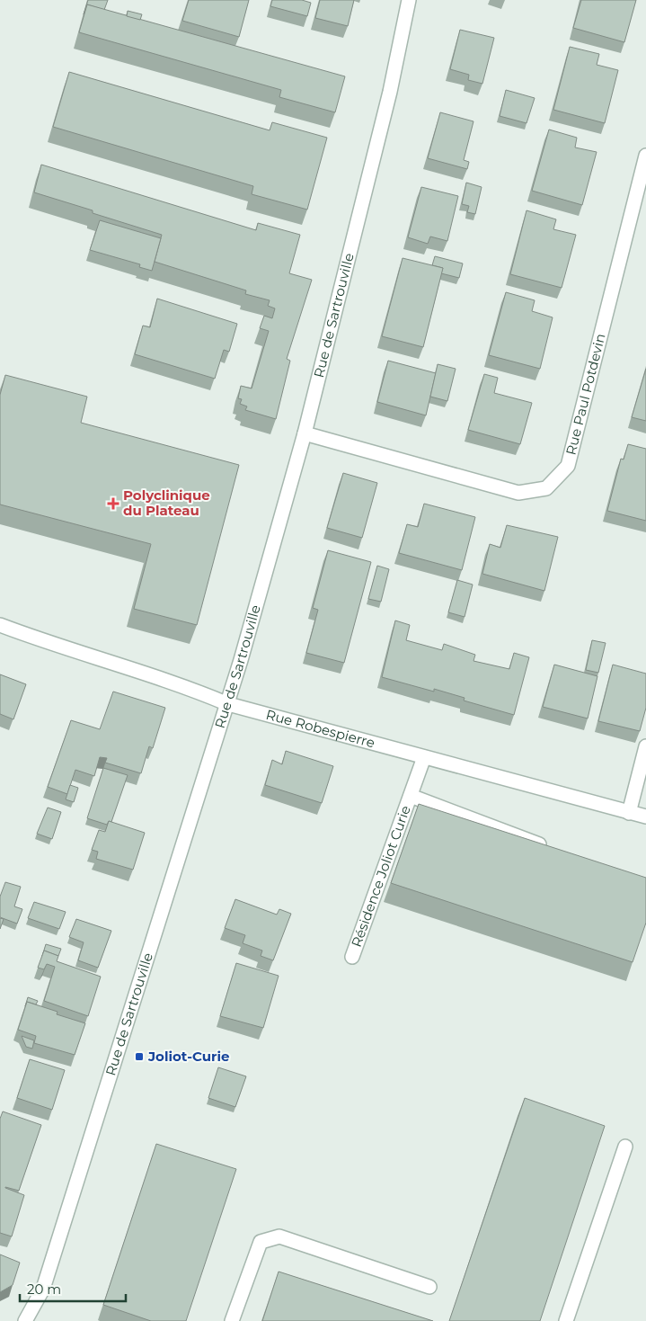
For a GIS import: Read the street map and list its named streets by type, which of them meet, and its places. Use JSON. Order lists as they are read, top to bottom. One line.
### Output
{"streets":{"street":["Rue de Sartrouville","Rue Paul Potdevin","Rue Robespierre","Résidence Joliot Curie"]},"crossings":[["Rue de Sartrouville","Rue Paul Potdevin"],["Rue de Sartrouville","Rue Robespierre"],["Rue Robespierre","Résidence Joliot Curie"]],"places":{"health":["Polyclinique du Plateau"],"transit":["Joliot-Curie"]},"scale_bar":"20 m"}
